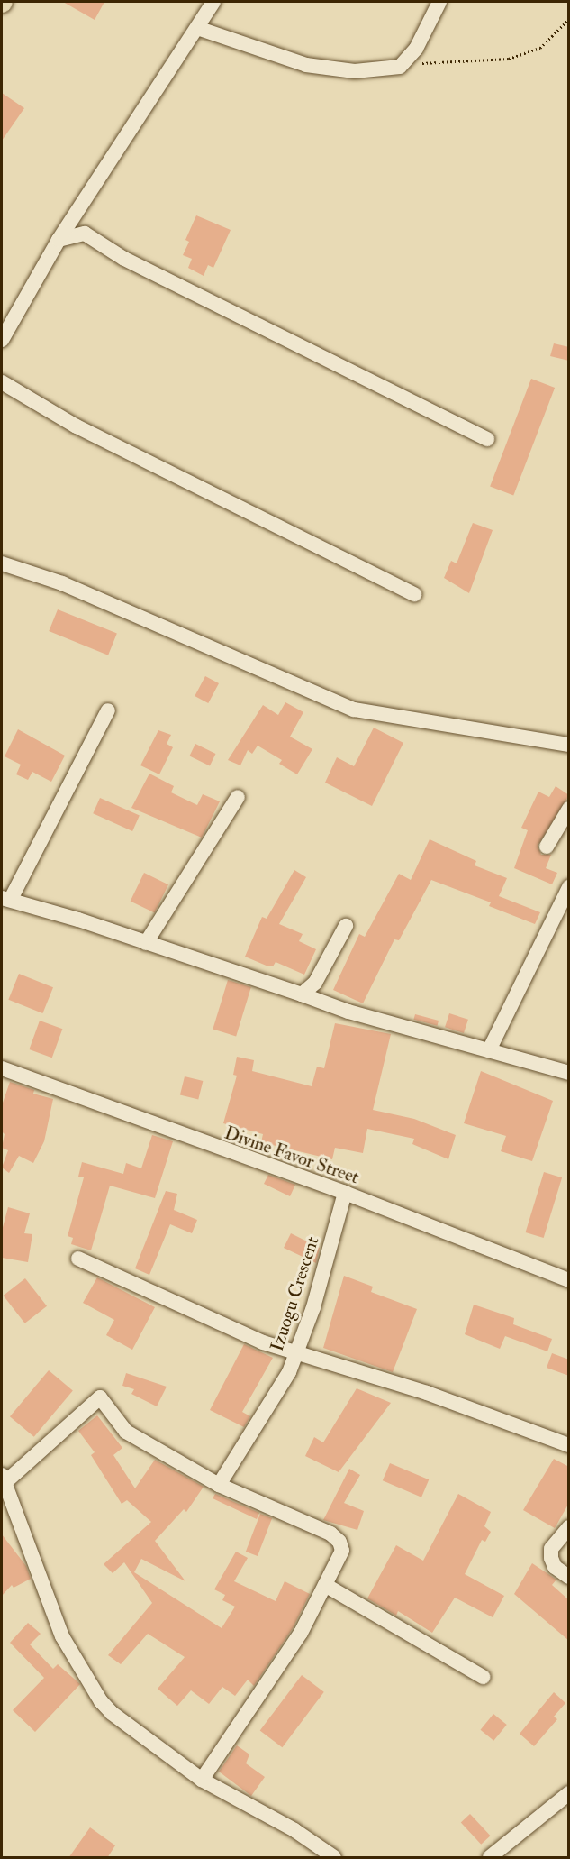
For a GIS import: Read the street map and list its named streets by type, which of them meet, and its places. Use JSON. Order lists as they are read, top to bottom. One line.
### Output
{"streets":{"street":["Divine Favor Street","Izuogu Crescent"]},"crossings":[["Divine Favor Street","Izuogu Crescent"]]}
